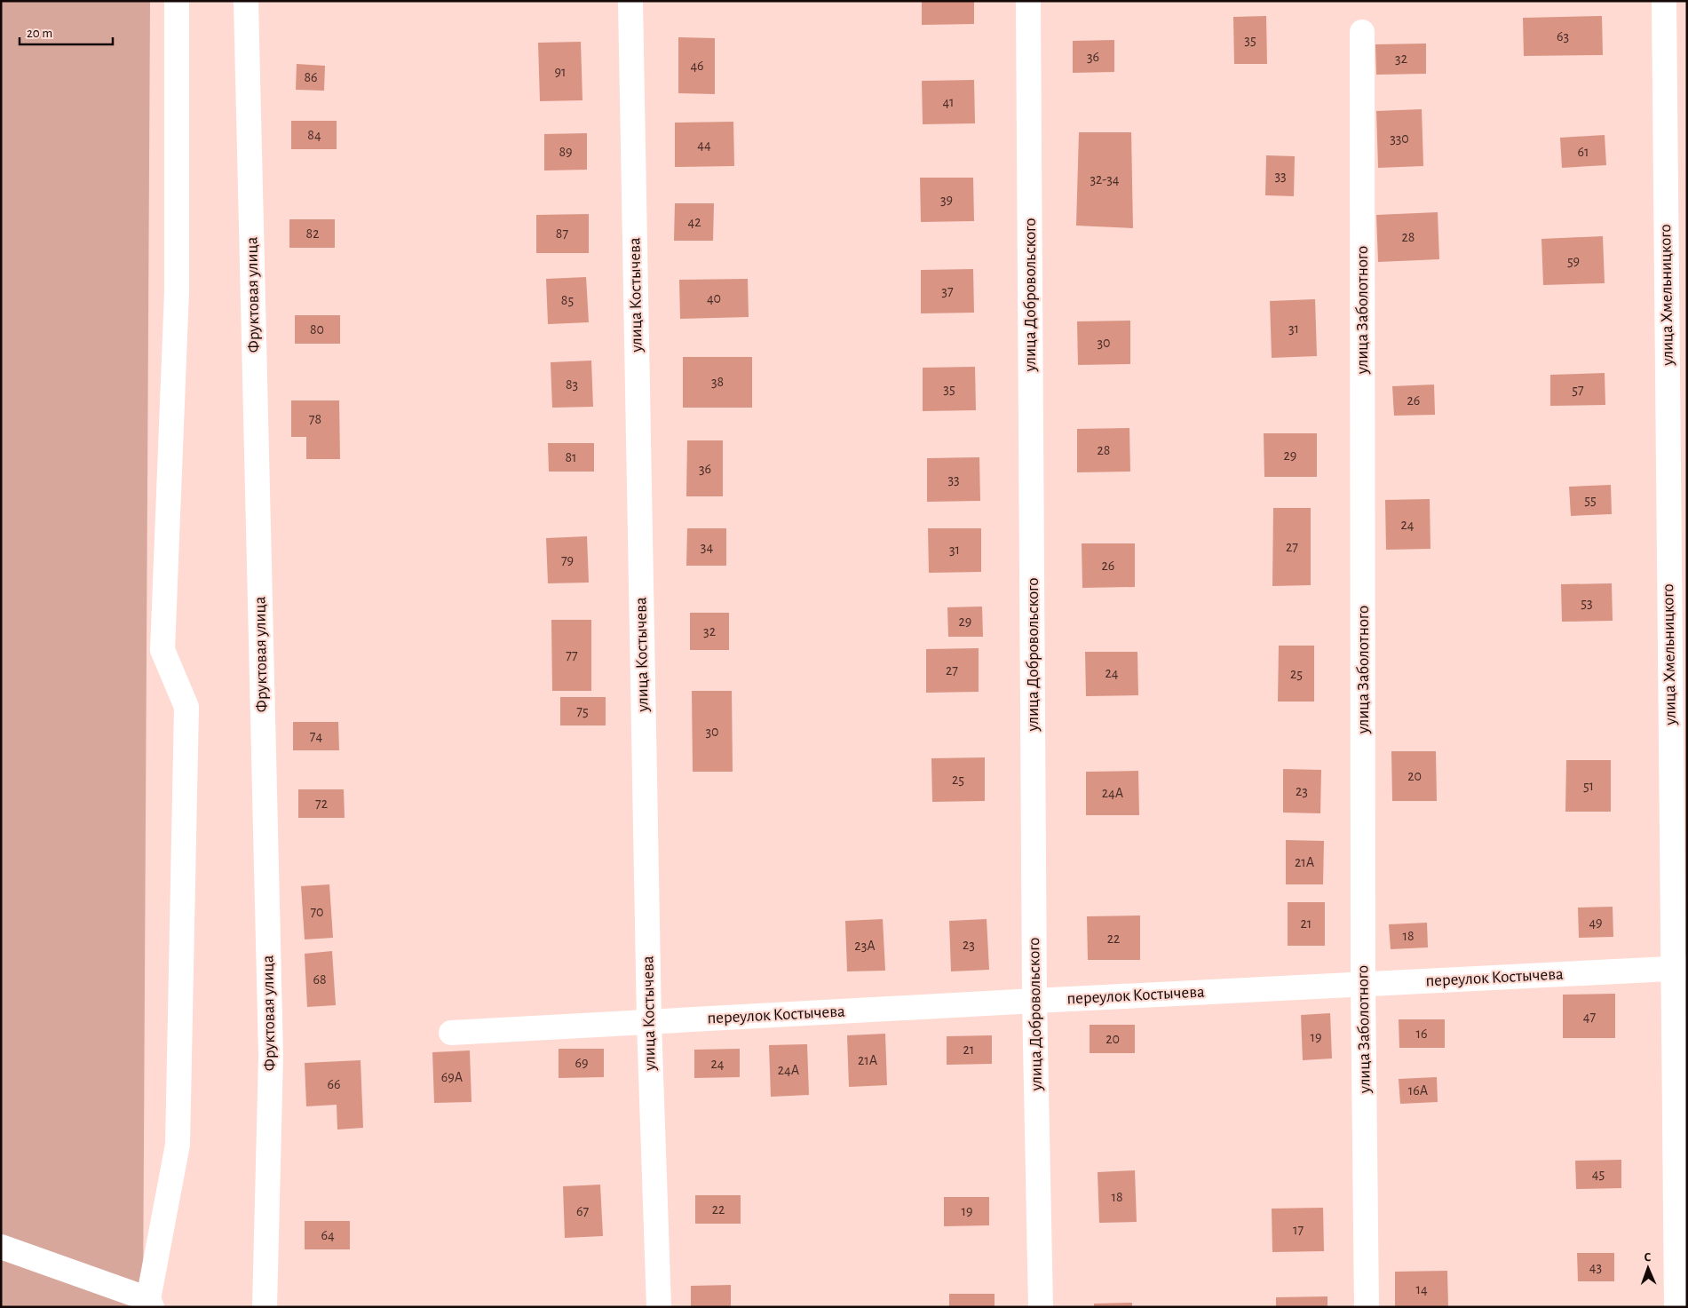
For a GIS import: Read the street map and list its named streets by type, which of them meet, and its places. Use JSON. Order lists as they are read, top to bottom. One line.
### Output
{"streets":{"street":["Фруктовая улица","улица Костычева","улица Добровольского","улица Хмельницкого","улица Заболотного","переулок Костычева"]},"crossings":[["улица Костычева","переулок Костычева"],["улица Добровольского","переулок Костычева"],["улица Хмельницкого","переулок Костычева"],["улица Заболотного","переулок Костычева"]],"house_numbers":["63","35","36","32","46","91","86","41","84","330","44","89","61","33","32-34","39","42","82","87","28","59","37","40","85","31","80","30","38","83","35","57","26","78","28","29","81","36","33","55","24","34","27","31","79","26","53","29","32","77","27","24","25","75","30","74","20","25","51","23","24А","72","21А","70","49","21","18","22","23","23А","68","47","16","19","20","21","21А","69","24","24А","69А","66","16А","45","18","22","67","19","17","64","43","14"],"scale_bar":"20 m","north":"top"}
